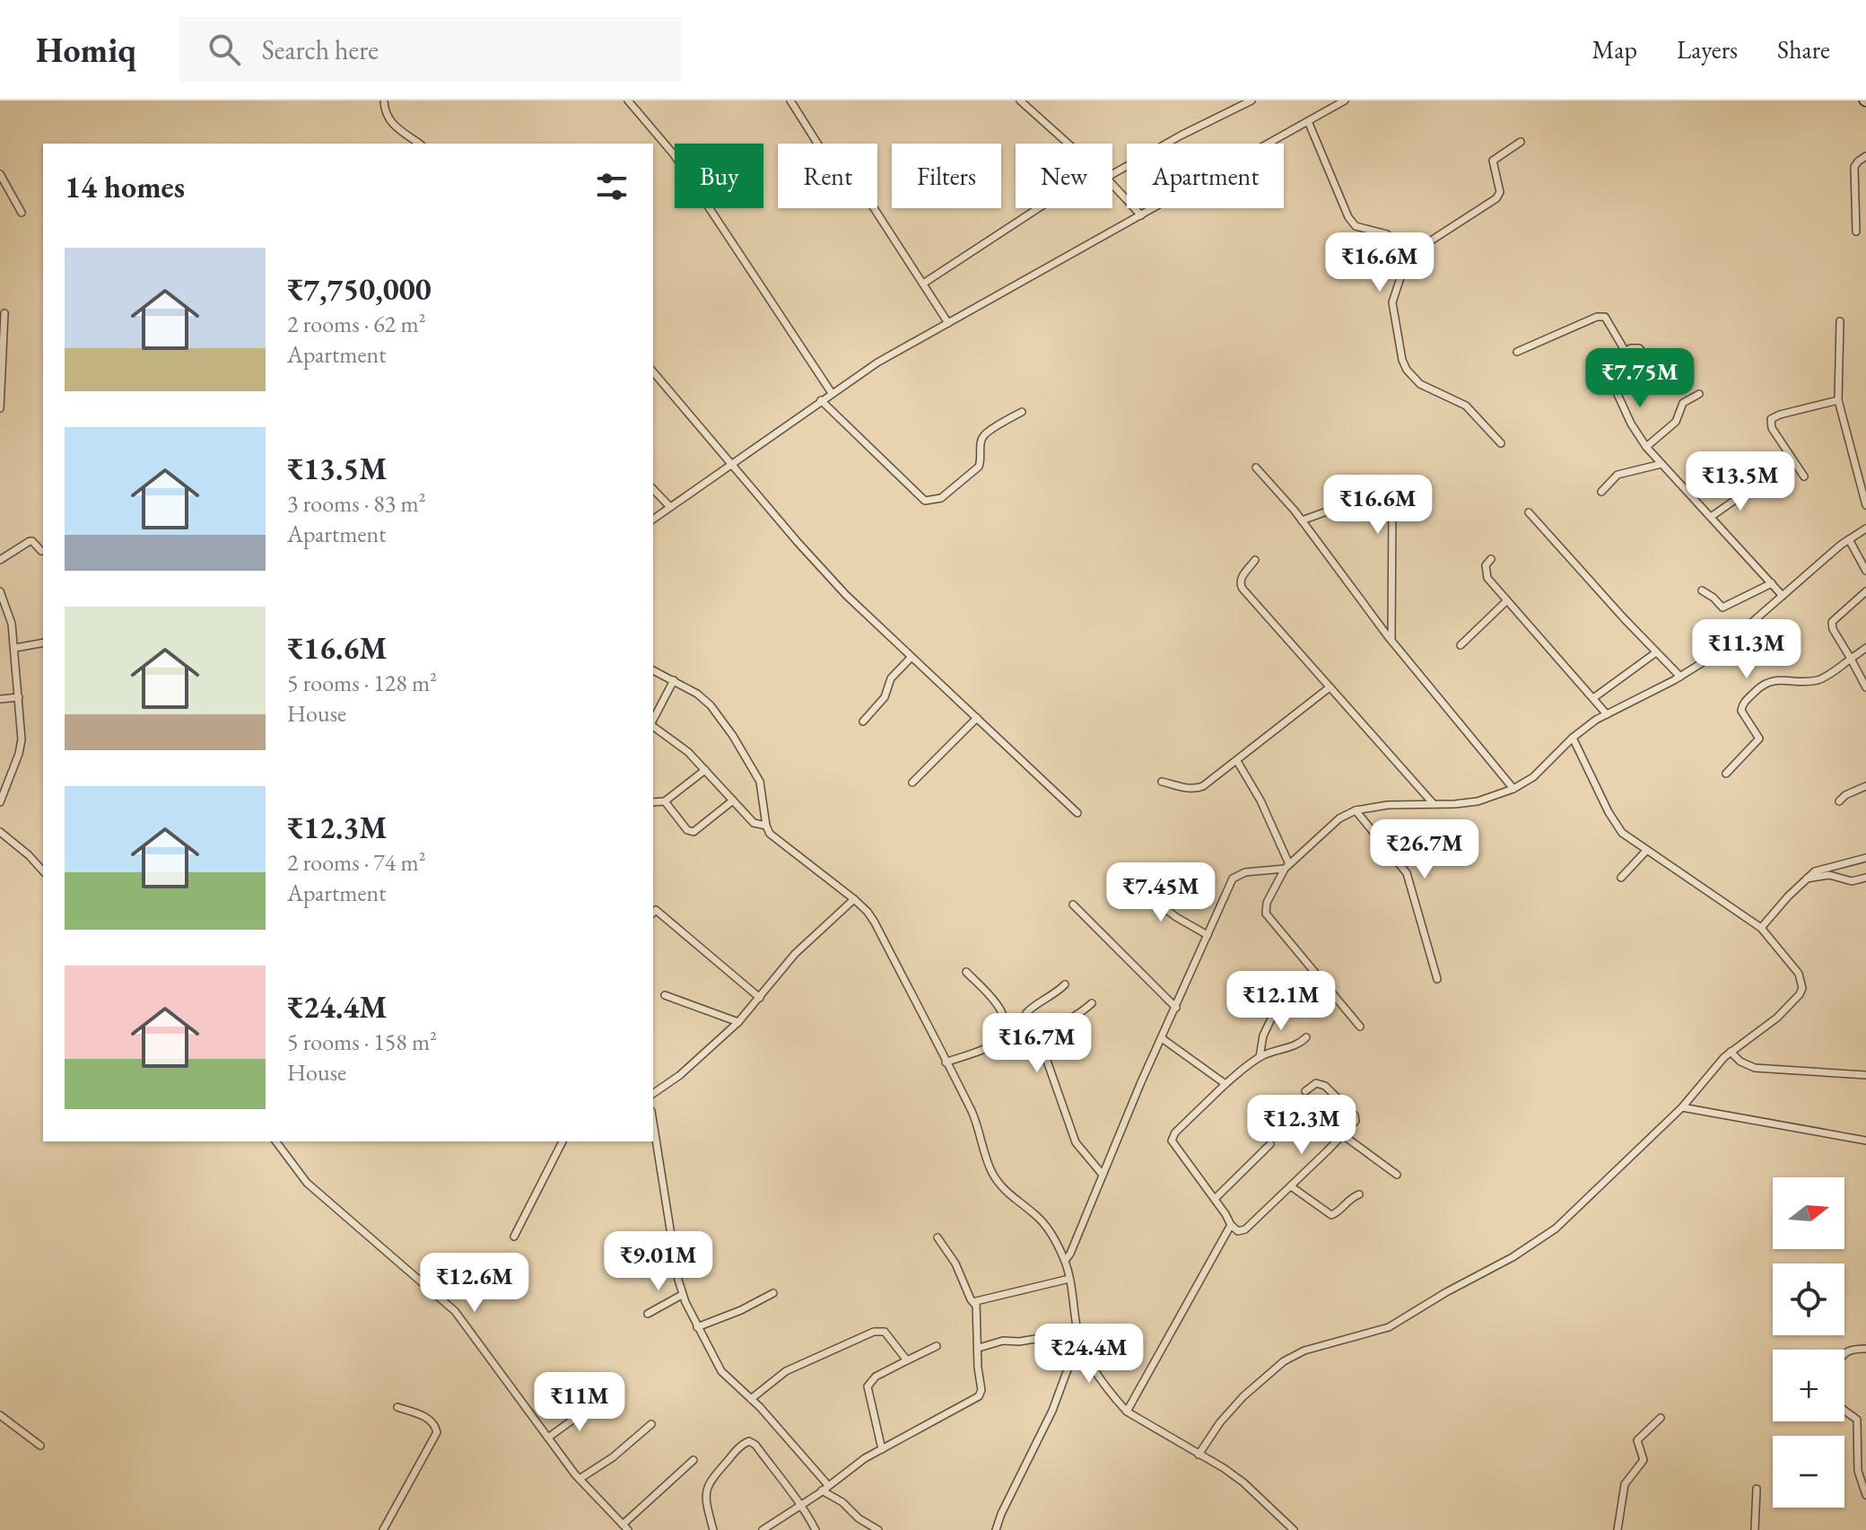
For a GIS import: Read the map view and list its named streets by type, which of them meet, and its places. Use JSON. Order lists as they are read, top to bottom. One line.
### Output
{"north":"right","page":{"header":"Homiq","search":"Search here","nav":["Map","Layers","Share"],"chip":["Buy","Rent","Filters","New","Apartment"],"heading":"14 homes","list":[{"name":"₹7,750,000","note":"2 rooms · 62 m² · Apartment"},{"name":"₹13.5M","note":"3 rooms · 83 m² · Apartment"},{"name":"₹16.6M","note":"5 rooms · 128 m² · House"},{"name":"₹12.3M","note":"2 rooms · 74 m² · Apartment"},{"name":"₹24.4M","note":"5 rooms · 158 m² · House"}],"price":["₹16.6M","₹7.75M","₹13.5M","₹16.6M","₹11.3M","₹26.7M","₹7.45M","₹12.1M","₹16.7M","₹12.3M","₹9.01M","₹12.6M","₹24.4M","₹11M"],"map_buttons":["+","−"]}}
